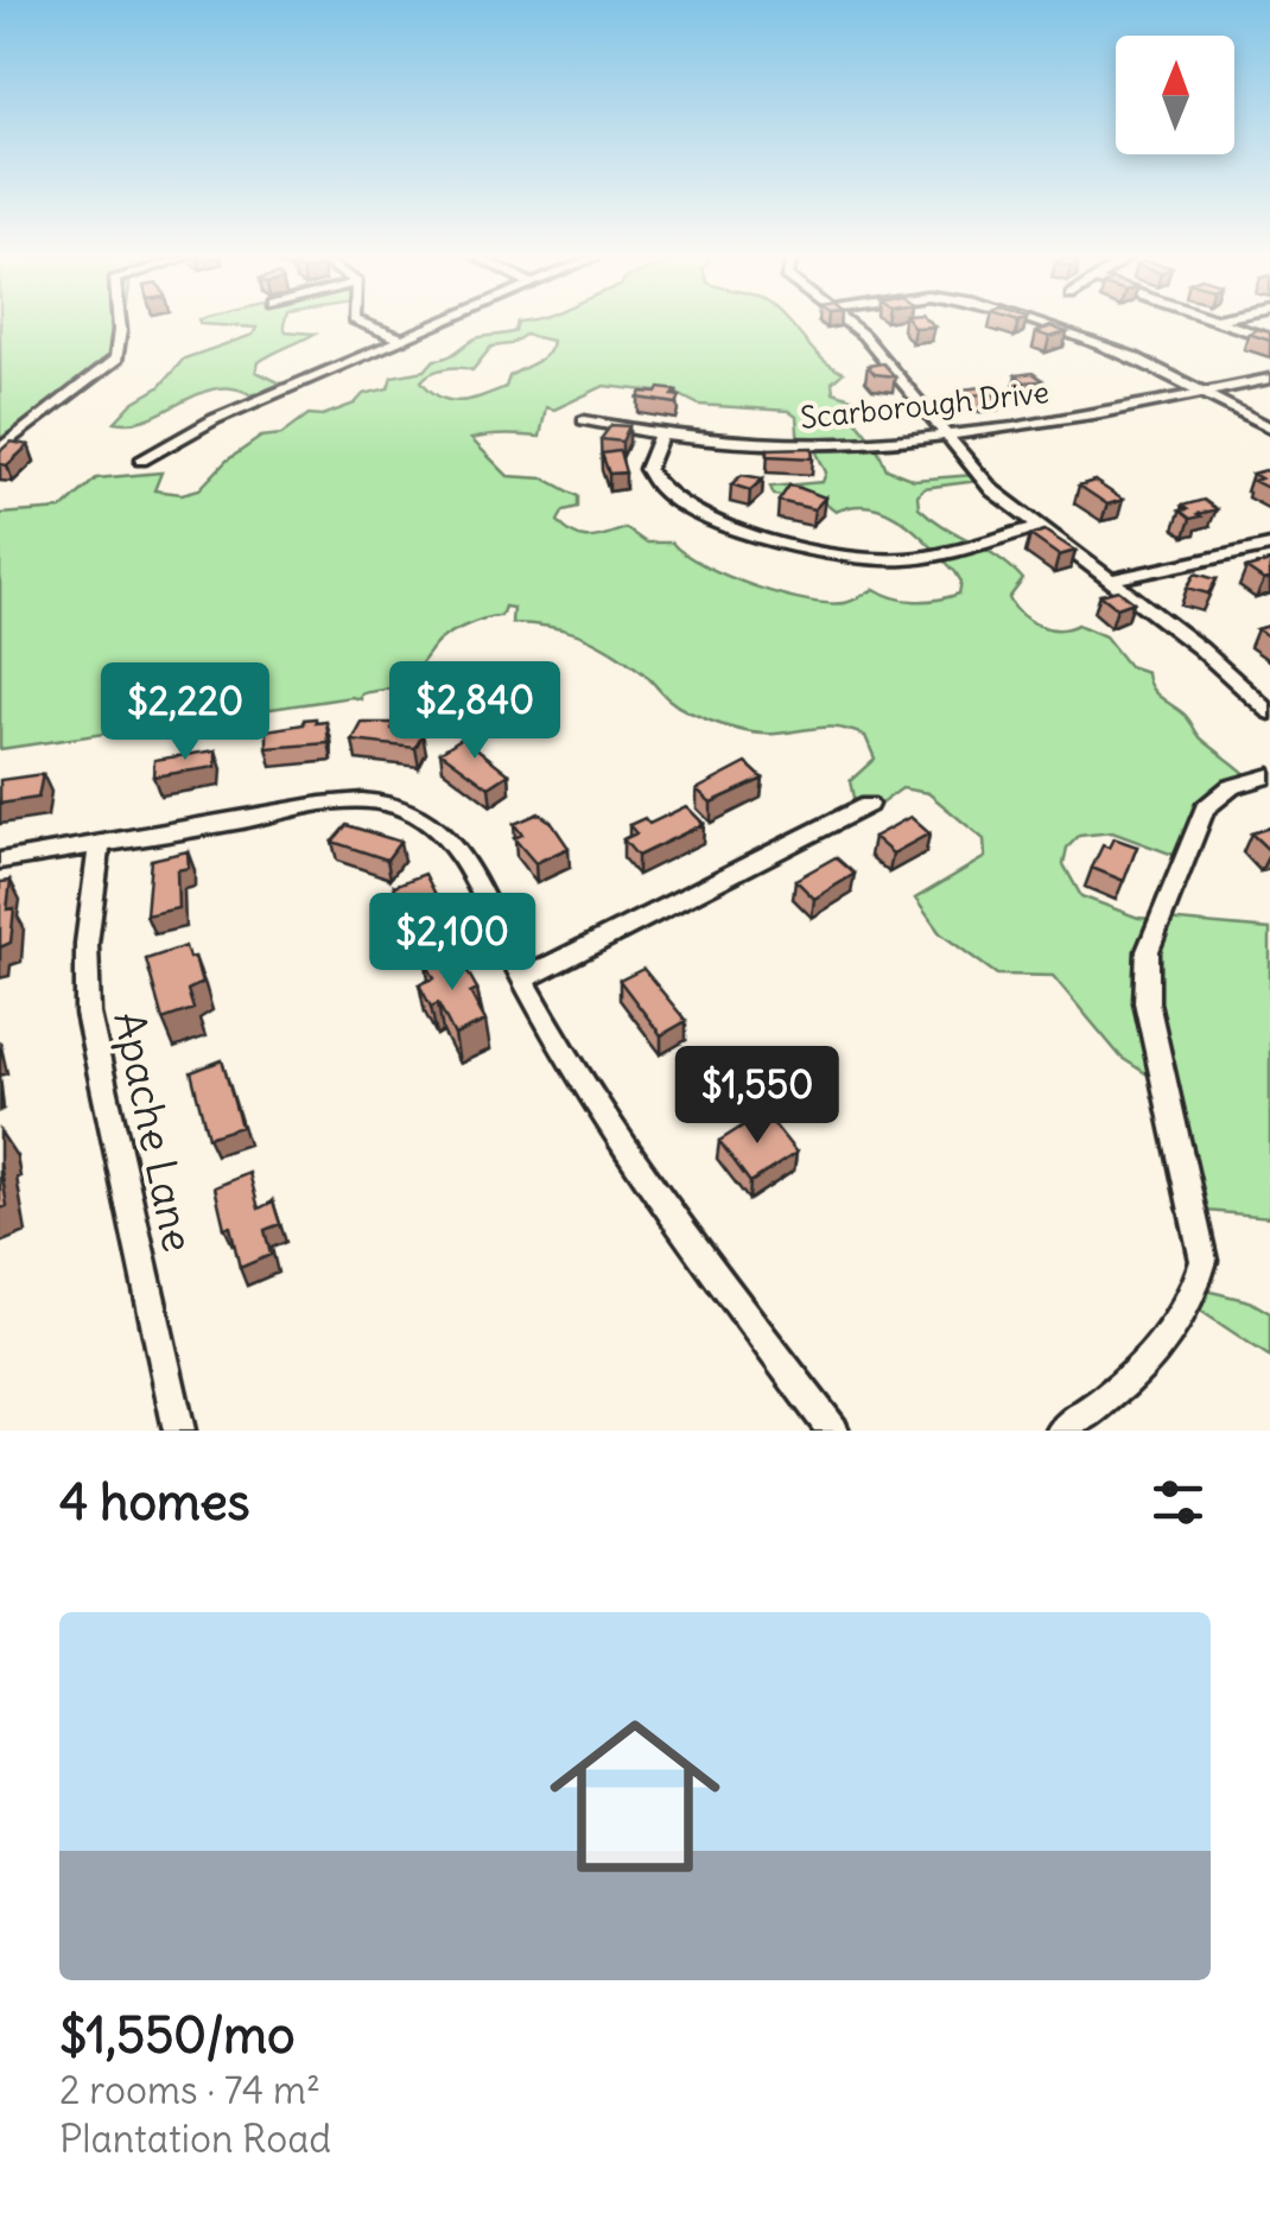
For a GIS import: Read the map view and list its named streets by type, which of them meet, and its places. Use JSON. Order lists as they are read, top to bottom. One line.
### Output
{"streets":{"street":["Scarborough Drive","Apache Lane"]},"north":"top","page":{"price":["$2,840","$2,220","$2,100","$1,550"],"heading":"4 homes","list":[{"name":"$1,550/mo","note":"2 rooms · 74 m² · Plantation Road"}]}}
